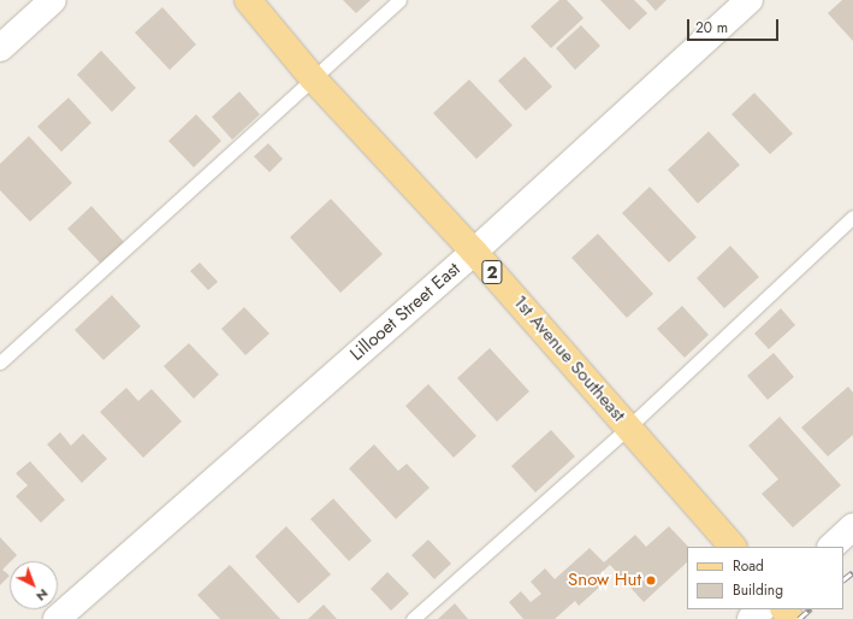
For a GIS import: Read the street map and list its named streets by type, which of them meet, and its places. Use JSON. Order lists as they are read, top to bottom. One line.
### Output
{"streets":{"main road":["2","1st Avenue Southeast"],"street":["Lillooet Street East"]},"crossings":[["Lillooet Street East","1st Avenue Southeast"]],"places":["Snow Hut"],"legend":["Road","Building"],"scale_bar":"20 m","north":"bottom right"}
